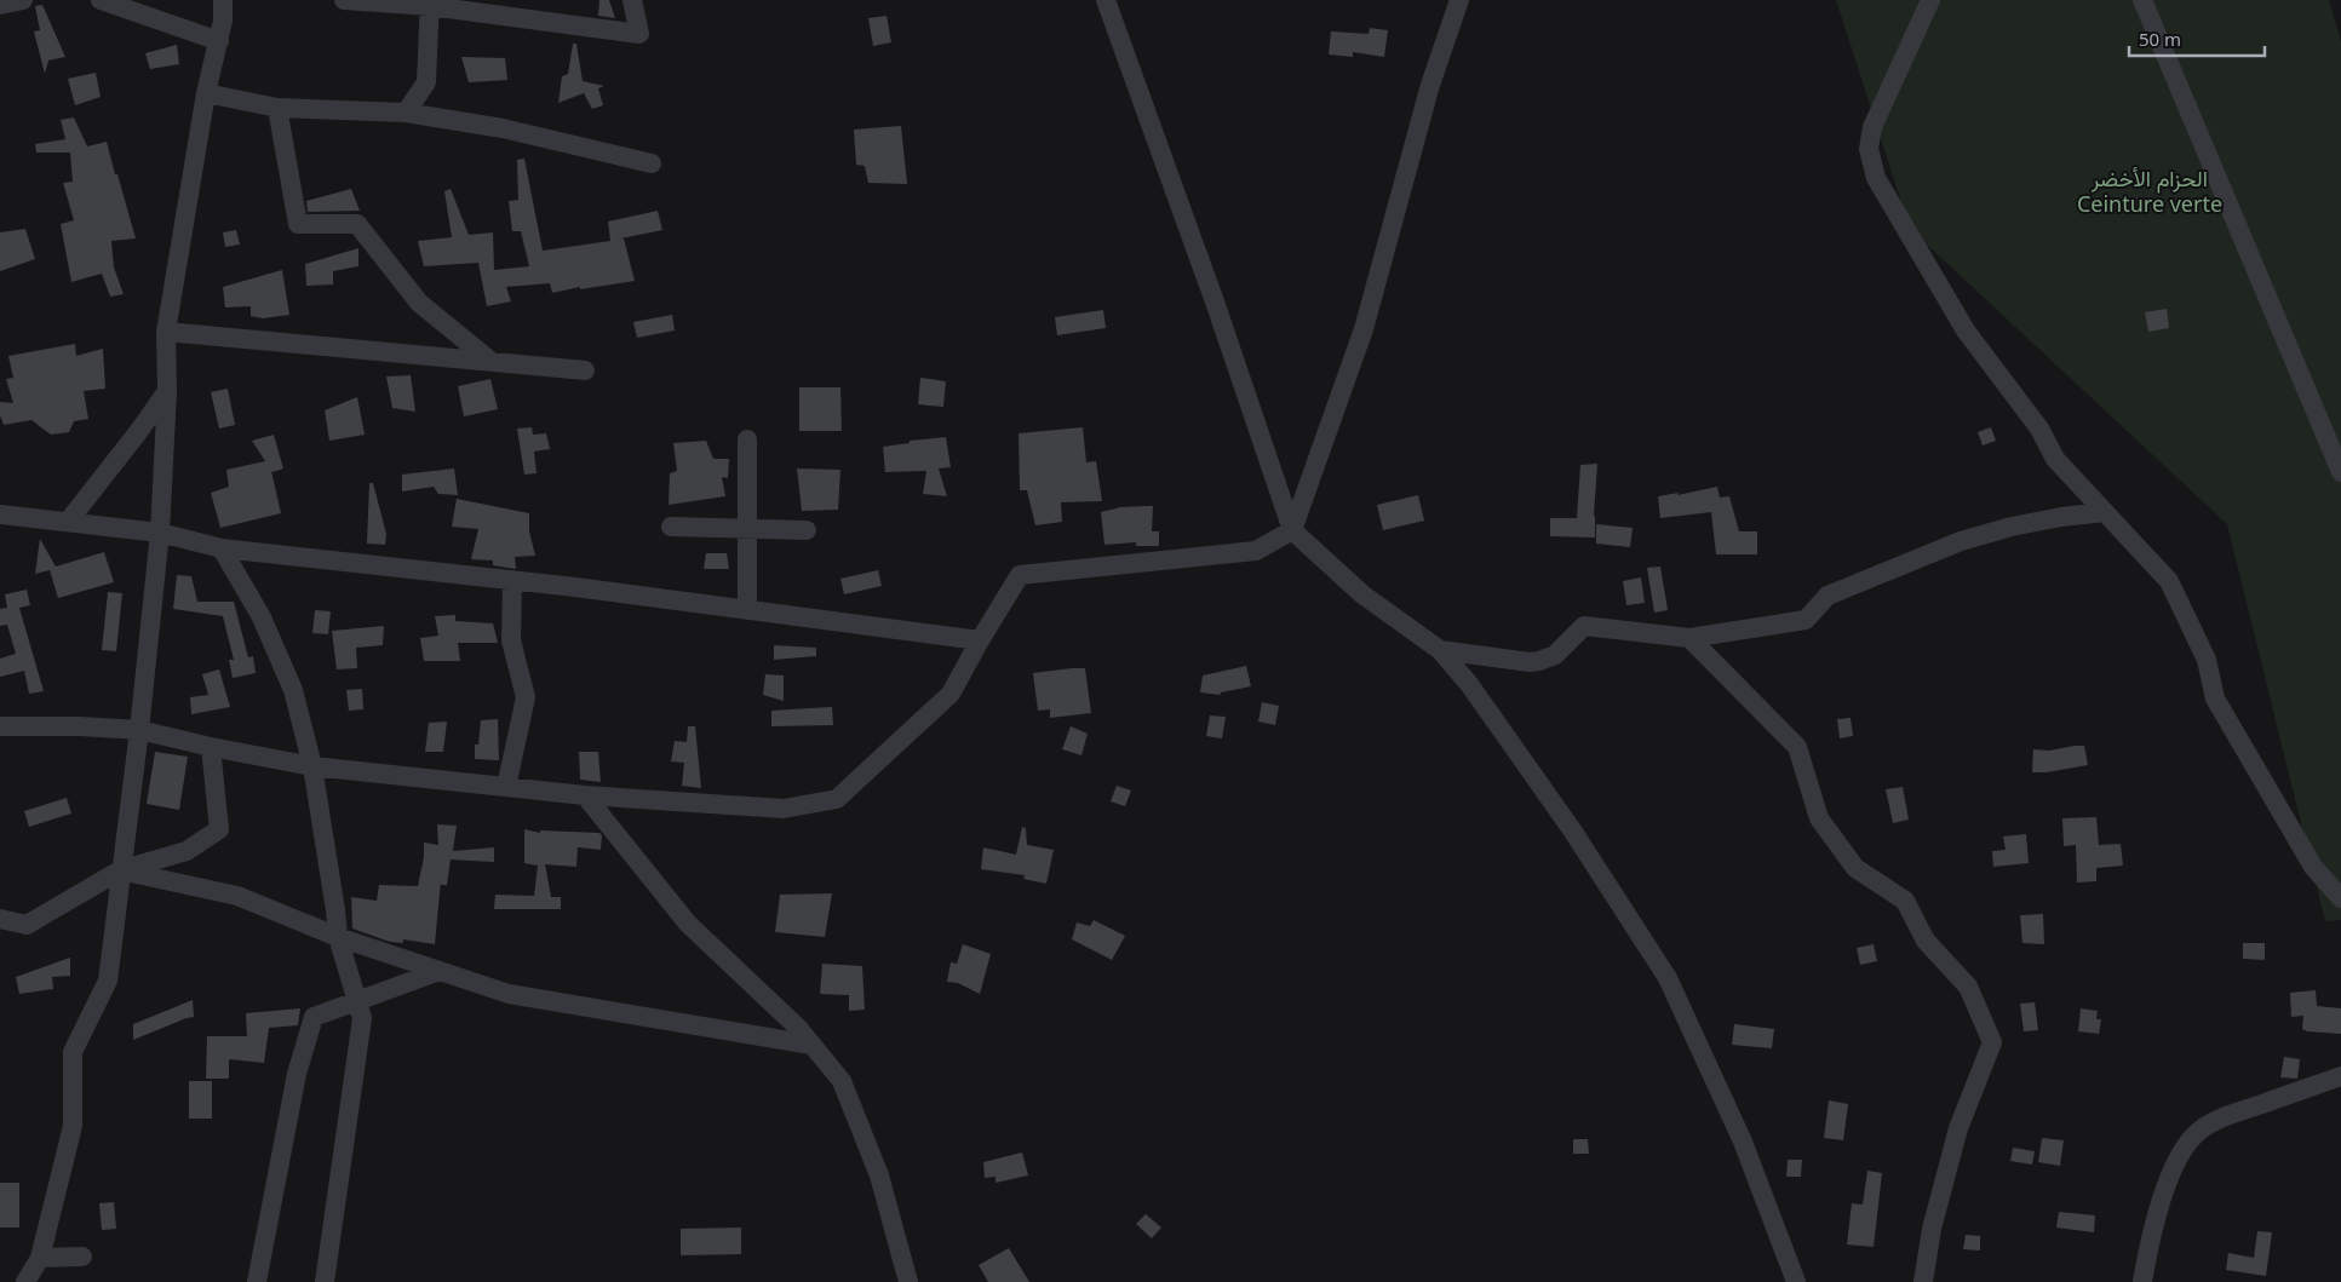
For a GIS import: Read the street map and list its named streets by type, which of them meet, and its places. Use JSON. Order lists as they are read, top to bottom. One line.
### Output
{"parks":["الحزام الأخضر Ceinture verte"],"scale_bar":"50 m"}
